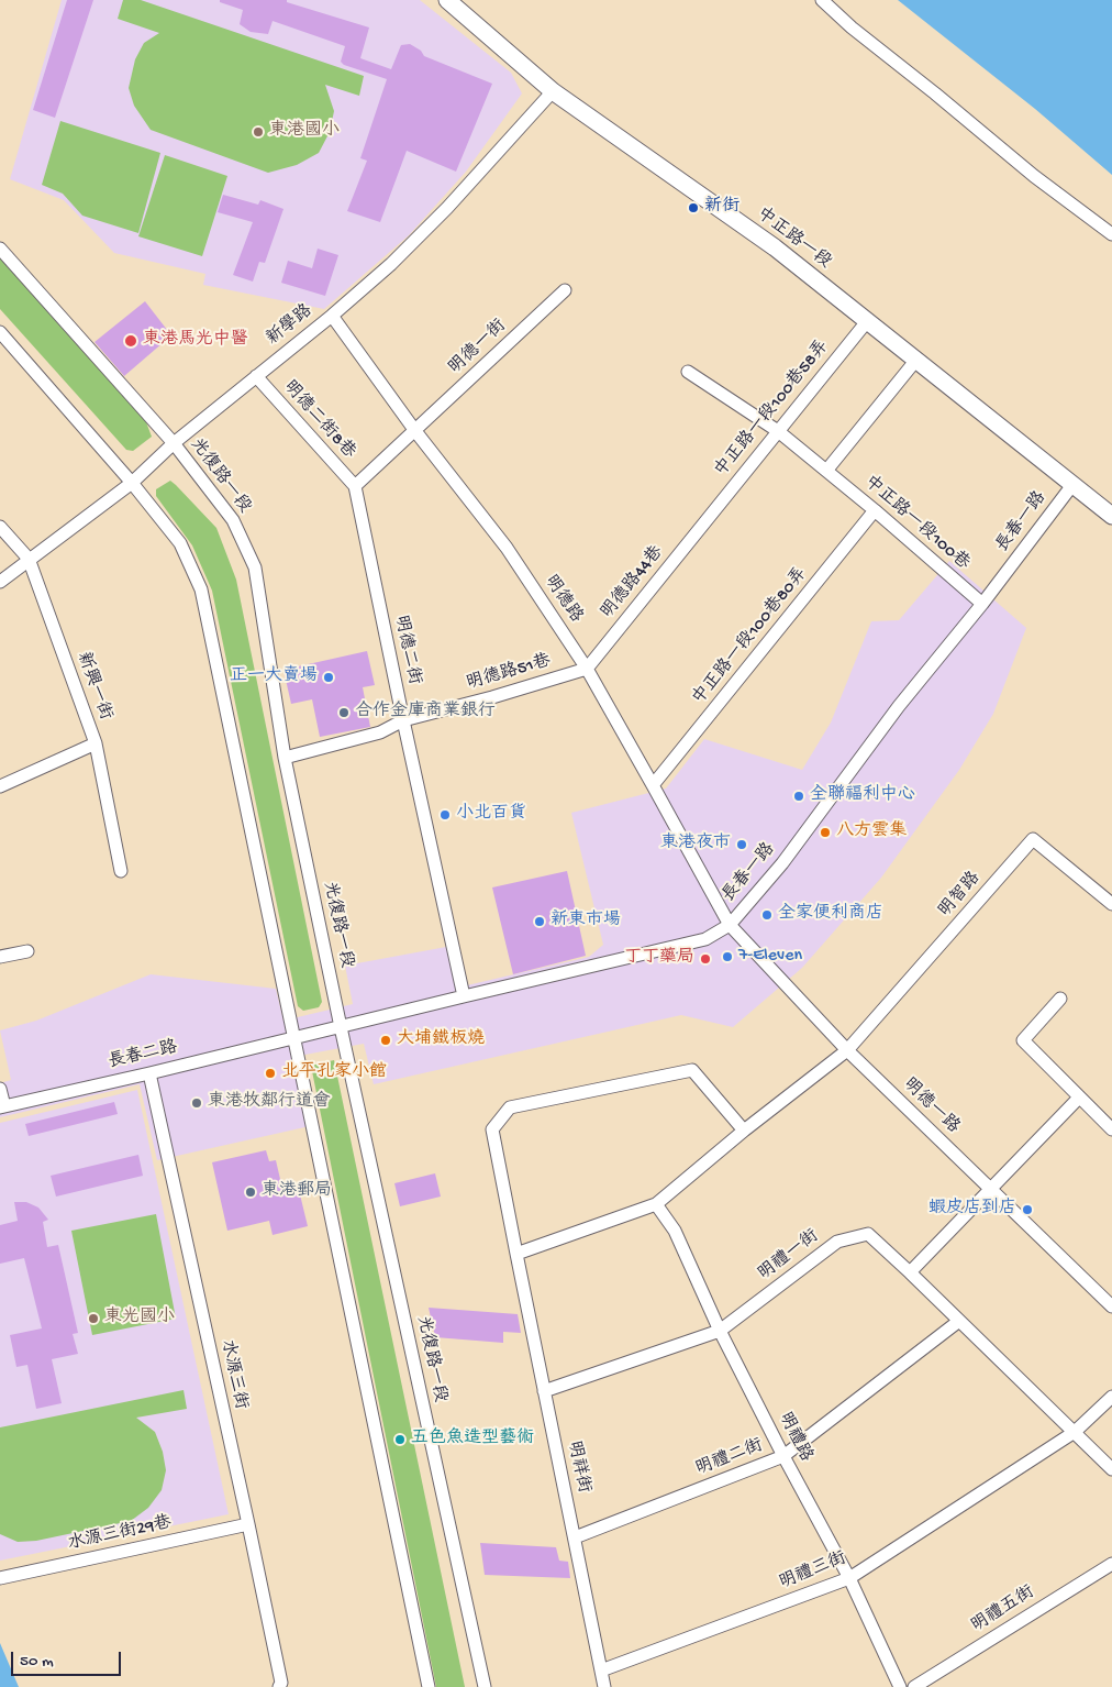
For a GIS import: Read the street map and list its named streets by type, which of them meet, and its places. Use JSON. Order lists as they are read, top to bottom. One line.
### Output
{"streets":{"main road":["中正路一段"],"street":["新學路","明德一街","中正路一段100巷58弄","明德二街8巷","光復路一段","長春一路","中正路一段100巷","明德路44巷","明德路","中正路一段100巷80弄","明德二街","明德路51巷","新興一街","明智路","長春二路","明德一路","明禮一街","水源三街","明禮路","明禮二街","明祥街","水源三街29巷","明禮三街","明禮五街"]},"crossings":[["中正路一段","新學路"],["中正路一段","中正路一段100巷58弄"],["中正路一段","長春一路"],["新學路","明德二街8巷"],["新學路","光復路一段"],["新學路","明德路"],["新學路","新興一街"],["明德一街","明德路"],["中正路一段100巷58弄","中正路一段100巷"],["中正路一段100巷58弄","明德路44巷"],["明德二街8巷","明德二街"],["光復路一段","長春一路"],["光復路一段","明德路51巷"],["長春一路","中正路一段100巷"],["長春一路","明德路"],["長春一路","明德二街"],["長春一路","長春二路"],["長春一路","明德一路"],["中正路一段100巷","中正路一段100巷80弄"],["明德路44巷","明德路"],["明德路44巷","明德路51巷"],["明德路","中正路一段100巷80弄"],["明德路","明德路51巷"],["明德路","明德一路"],["明德二街","明德路51巷"],["明智路","明德一路"],["長春二路","水源三街"],["明禮一街","明禮路"],["明禮一街","明禮二街"],["明禮一街","明祥街"],["明禮一街","明禮三街"],["水源三街","水源三街29巷"],["明禮路","明禮二街"],["明禮路","明禮三街"],["明禮二街","明祥街"],["明祥街","明禮三街"]],"places":["東港國小","新街","東港馬光中醫","正一大賣場","合作金庫商業銀行","全聯福利中心","小北百貨","八方雲集","東港夜市","全家便利商店","新東市場","7-Eleven","丁丁藥局","大埔鐵板燒","北平孔家小館","東港牧鄰行道會","東港郵局","蝦皮店到店","東光國小","五色魚造型藝術"],"scale_bar":"50 m"}
